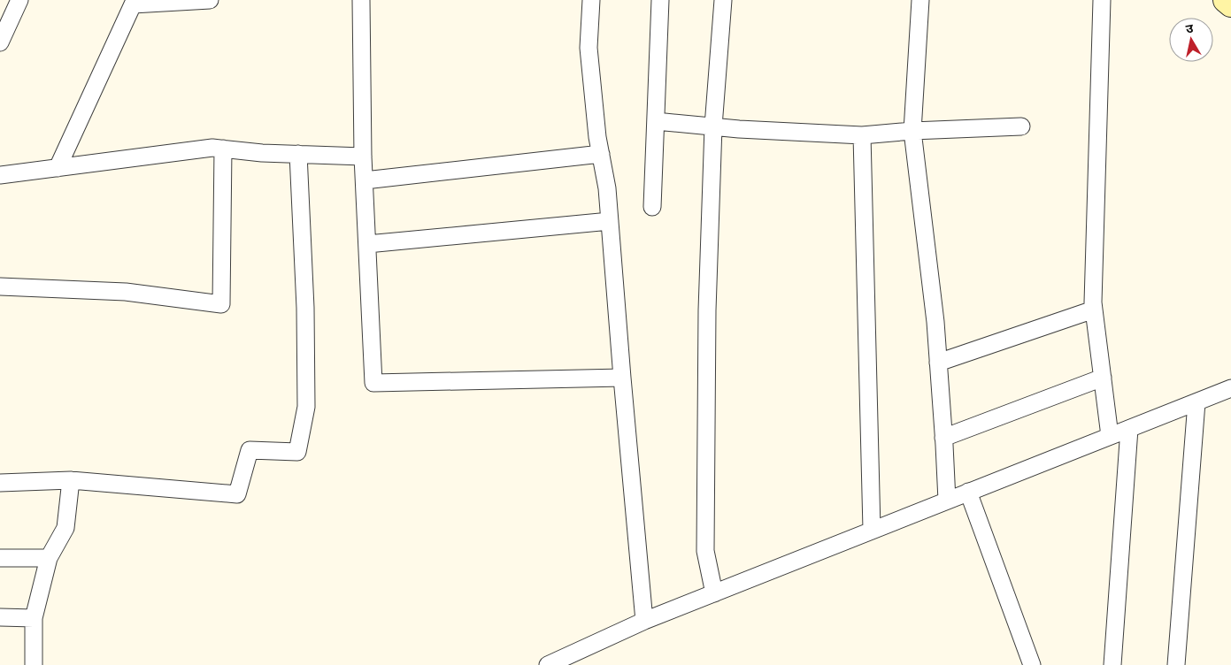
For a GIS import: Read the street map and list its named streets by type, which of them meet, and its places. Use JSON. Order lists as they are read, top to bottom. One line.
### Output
{"north":"top"}
